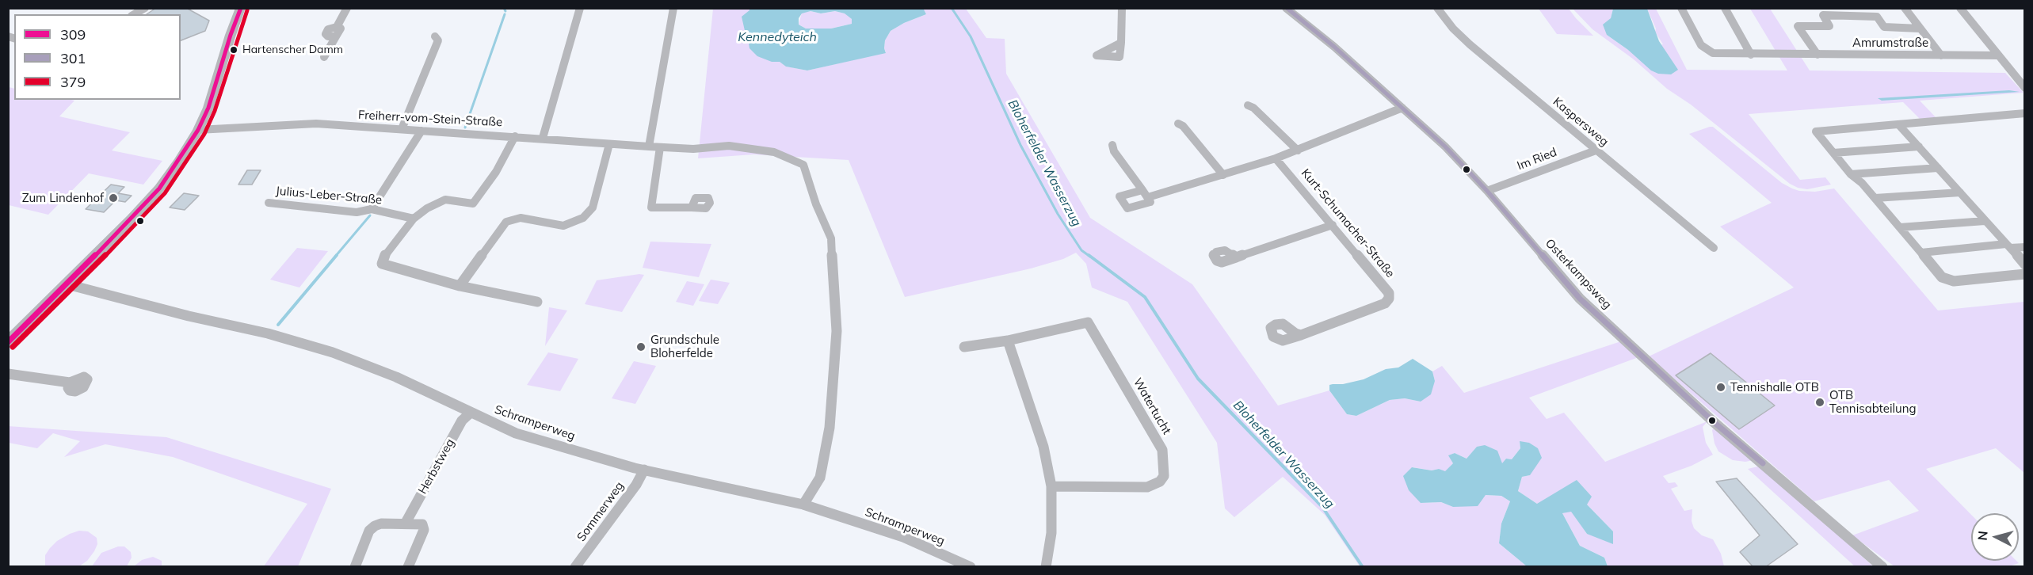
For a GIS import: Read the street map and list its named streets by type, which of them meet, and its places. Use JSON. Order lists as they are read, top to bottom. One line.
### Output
{"streets":{"street":["Amrumstraße","Freiherr-vom-Stein-Straße","Kaspersweg","Im Ried","Julius-Leber-Straße","Kurt-Schumacher-Straße","Osterkampsweg","Watertucht","Schramperweg","Herbstweg","Sommerweg"]},"crossings":[["Freiherr-vom-Stein-Straße","Schramperweg"],["Kaspersweg","Im Ried"],["Im Ried","Osterkampsweg"],["Schramperweg","Herbstweg"],["Schramperweg","Sommerweg"]],"water":["Kennedyteich","Bloherfelder Wasserzug"],"places":["Hartenscher Damm","Zum Lindenhof","Grundschule Bloherfelde","Tennishalle OTB","OTB Tennisabteilung"],"lines":["transit line 309","transit line 301","transit line 379"],"legend":["309","301","379"],"north":"left"}
